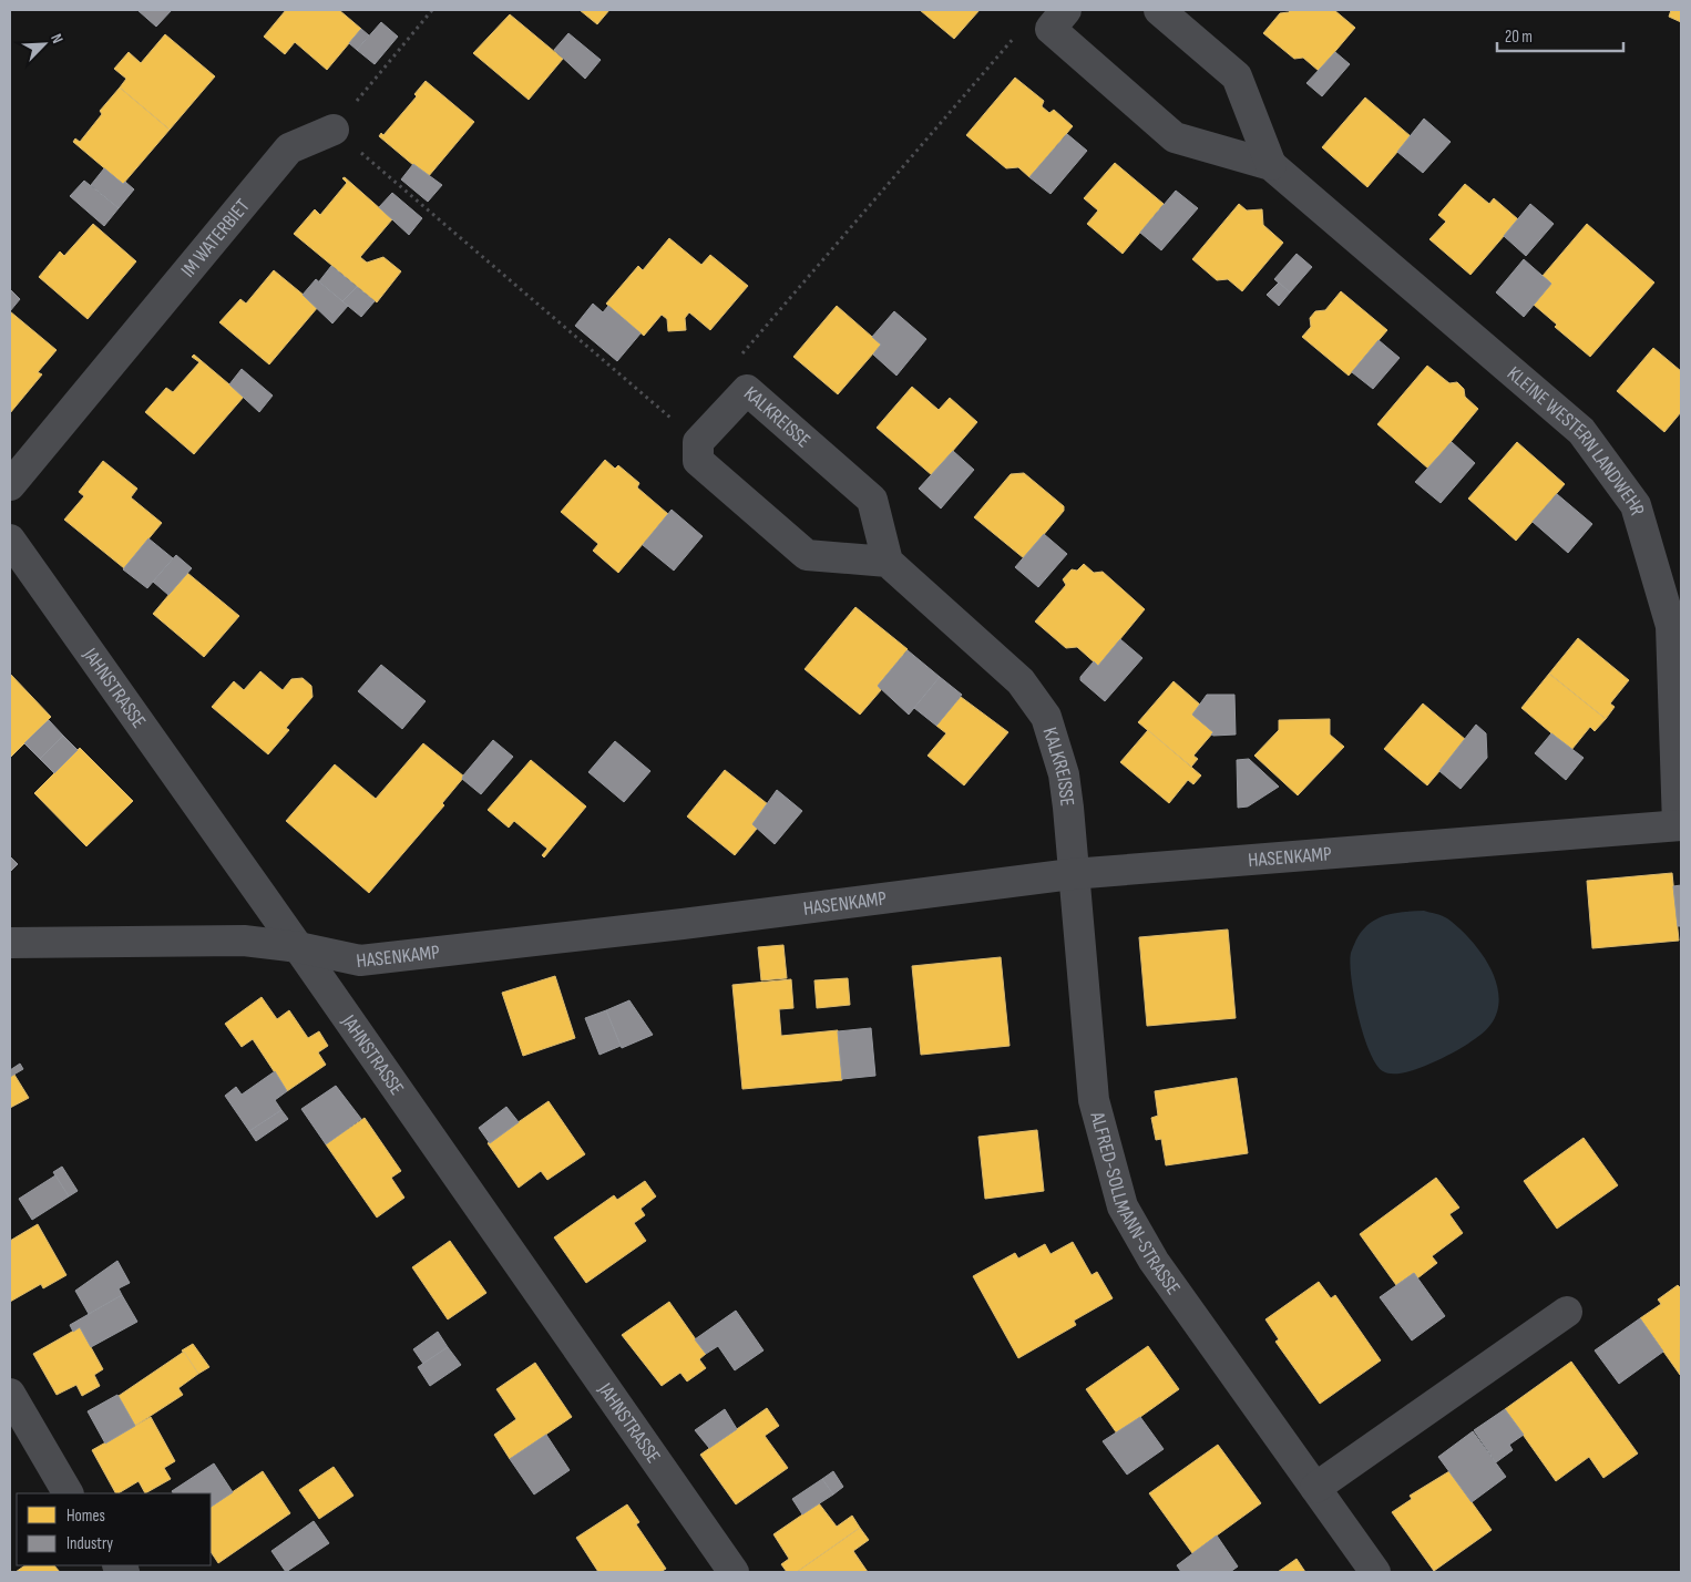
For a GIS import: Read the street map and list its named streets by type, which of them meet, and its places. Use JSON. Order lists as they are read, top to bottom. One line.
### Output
{"streets":{"street":["IM WATERBIET","KALKREISSE","KLEINE WESTERN LANDWEHR","JAHNSTRASSE","HASENKAMP","ALFRED-SOLLMANN-STRASSE"]},"crossings":[["KALKREISSE","HASENKAMP"],["KALKREISSE","ALFRED-SOLLMANN-STRASSE"],["KLEINE WESTERN LANDWEHR","HASENKAMP"],["JAHNSTRASSE","HASENKAMP"],["HASENKAMP","ALFRED-SOLLMANN-STRASSE"]],"legend":["Homes","Industry"],"scale_bar":"20 m","north":"top right"}
